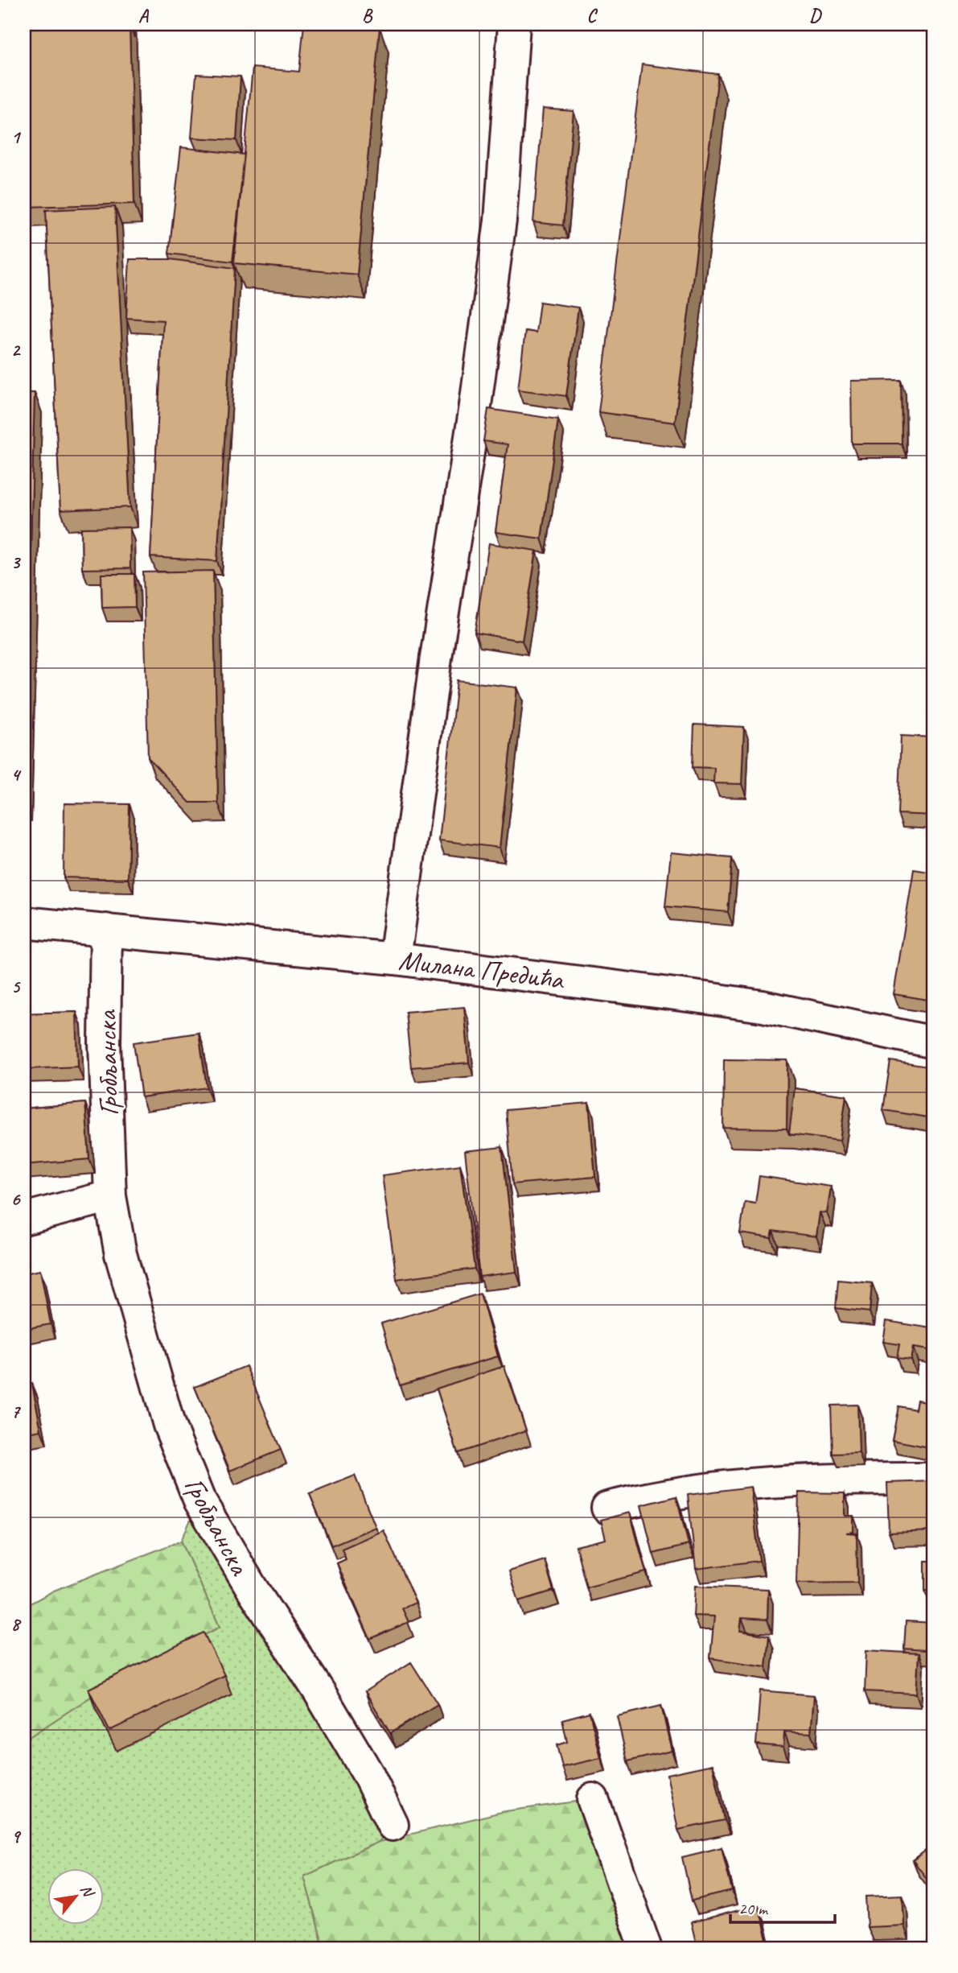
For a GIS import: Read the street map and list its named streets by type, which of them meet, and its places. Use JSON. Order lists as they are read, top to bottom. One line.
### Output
{"streets":{"street":["Милана Предића","Гробљанска"]},"crossings":[["Милана Предића","Гробљанска"]],"scale_bar":"20 m","north":"top right","grid":{"columns":["A","B","C","D"],"rows":["1","2","3","4","5","6","7","8","9"]}}
